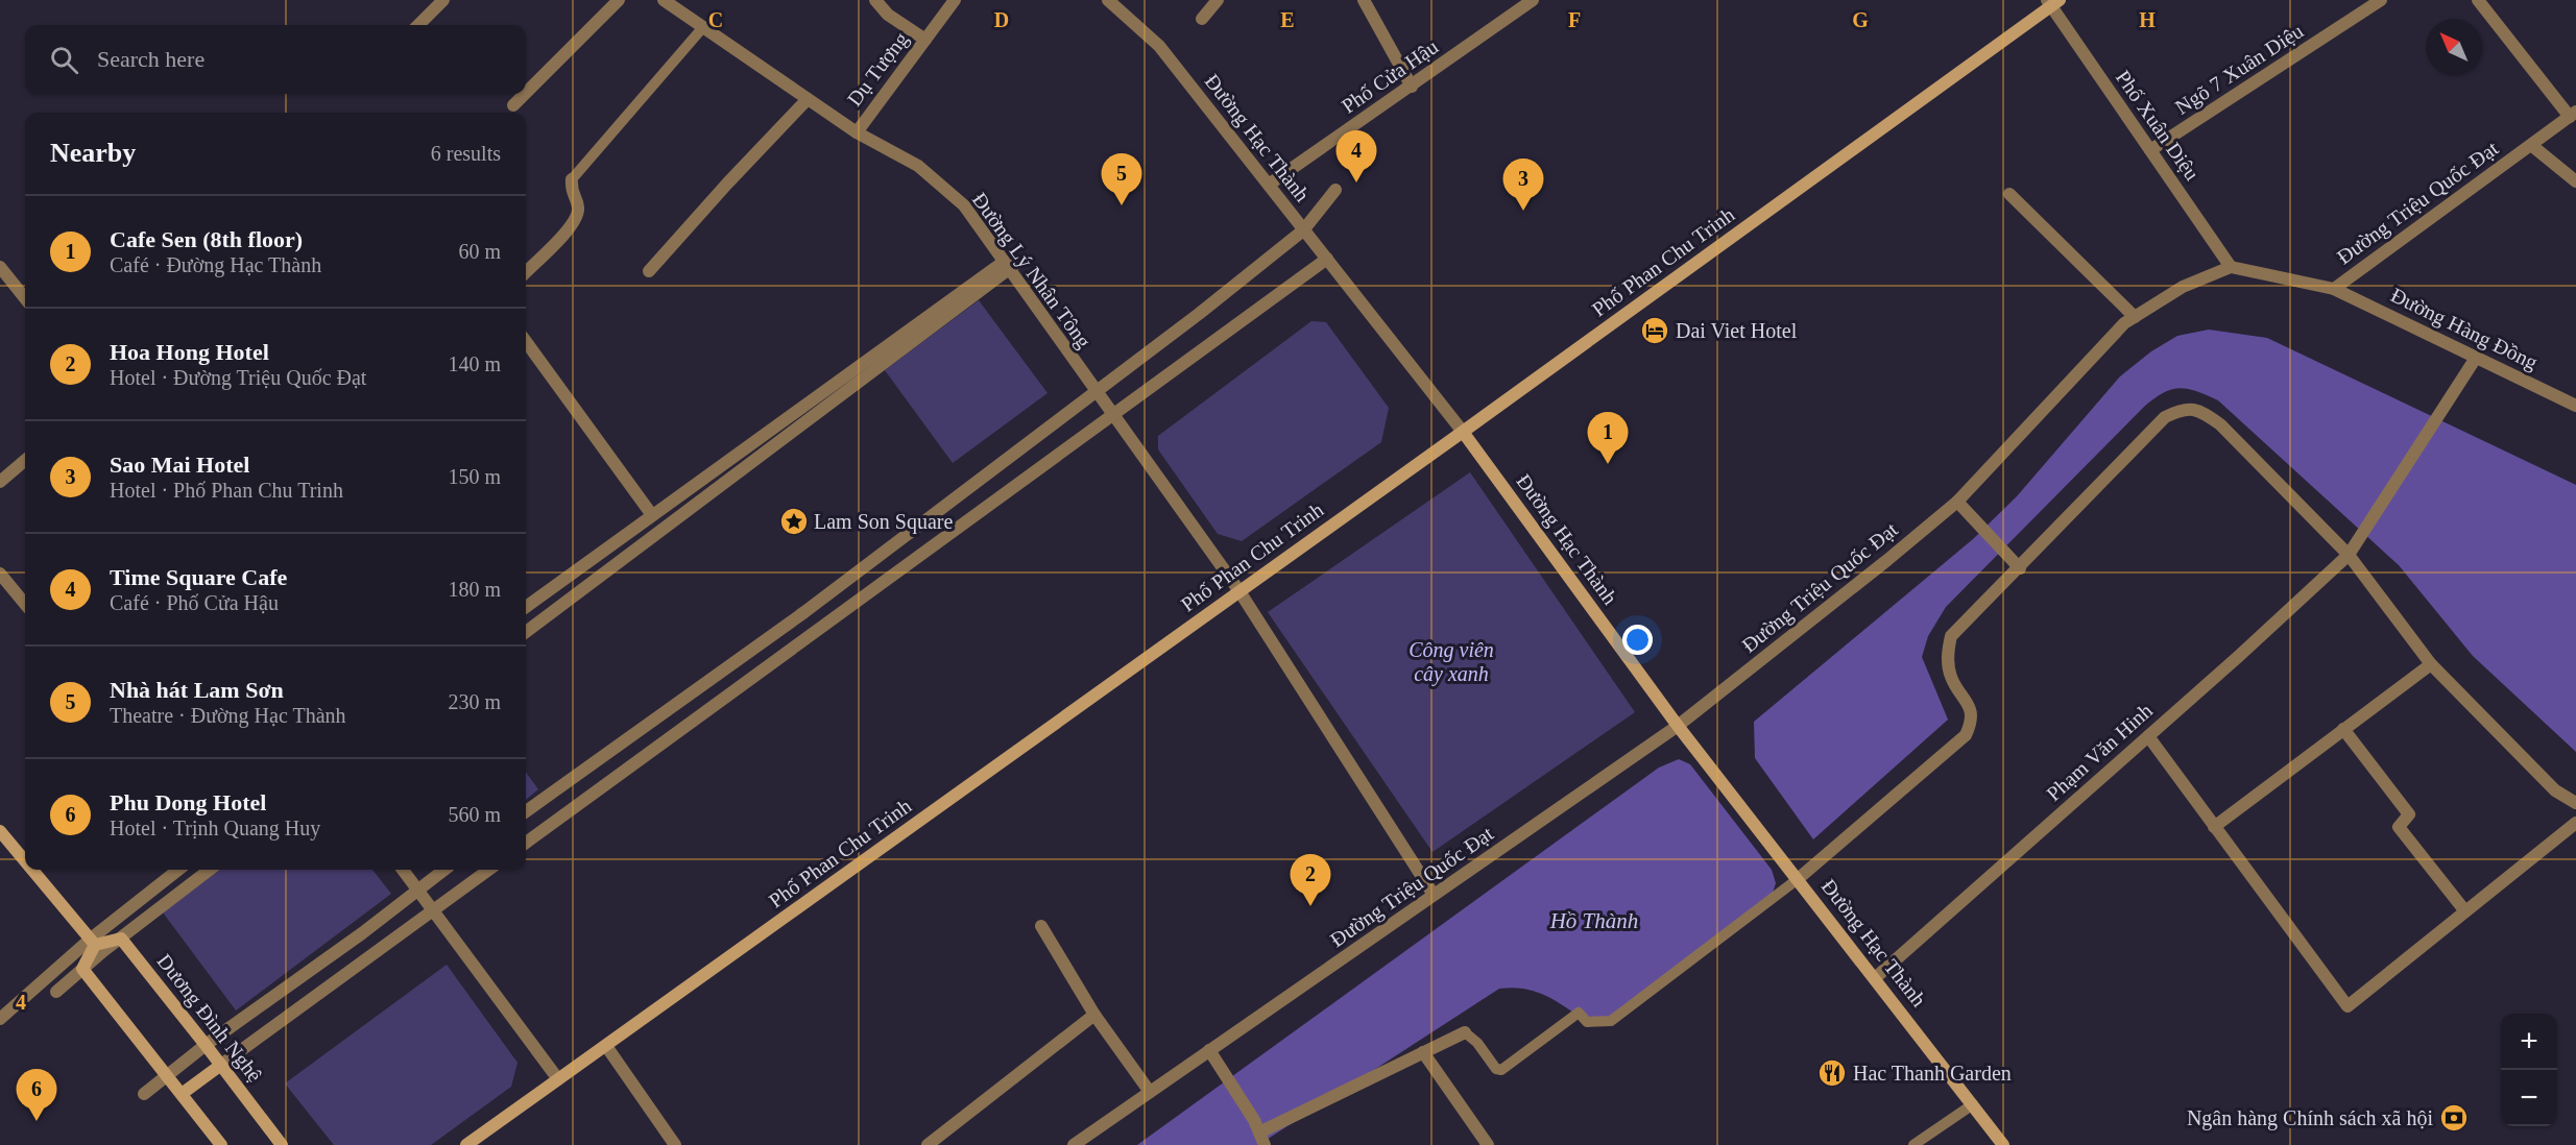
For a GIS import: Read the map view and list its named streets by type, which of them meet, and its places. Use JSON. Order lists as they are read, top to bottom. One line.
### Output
{"streets":{"street":["Dụ Tượng","Ngõ 7 Xuân Diệu","Phố Cửa Hậu","Phố Xuân Diệu","Đường Hạc Thành","Đường Triệu Quốc Đạt","Phố Phan Chu Trinh","Đường Lý Nhân Tông","Đường Hàng Đồng","Phạm Văn Hinh","Dương Đình Nghệ"]},"crossings":[["Dụ Tượng","Đường Lý Nhân Tông"],["Ngõ 7 Xuân Diệu","Phố Xuân Diệu"],["Phố Cửa Hậu","Đường Hạc Thành"],["Phố Xuân Diệu","Đường Triệu Quốc Đạt"],["Phố Xuân Diệu","Phố Phan Chu Trinh"],["Đường Hạc Thành","Đường Triệu Quốc Đạt"],["Đường Hạc Thành","Phố Phan Chu Trinh"],["Đường Hạc Thành","Phạm Văn Hinh"],["Đường Triệu Quốc Đạt","Đường Lý Nhân Tông"],["Đường Triệu Quốc Đạt","Đường Hàng Đồng"],["Phố Phan Chu Trinh","Đường Lý Nhân Tông"],["Đường Hàng Đồng","Phạm Văn Hinh"]],"water":["Hồ Thành"],"parks":["Công viên cây xanh"],"places":{"hotel":["Dai Viet Hotel"],"place":["Lam Son Square"],"restaurant":["Hac Thanh Garden"],"bank":["Ngân hàng Chính sách xã hội"]},"north":"top left","page":{"search":"Search here","heading":["Nearby","6 results"],"pins":["4","5","3","1","2","6"],"list":[{"mark":"1","name":"Cafe Sen (8th floor)","note":"Café · Đường Hạc Thành","value":"60 m"},{"mark":"2","name":"Hoa Hong Hotel","note":"Hotel · Đường Triệu Quốc Đạt","value":"140 m"},{"mark":"3","name":"Sao Mai Hotel","note":"Hotel · Phố Phan Chu Trinh","value":"150 m"},{"mark":"4","name":"Time Square Cafe","note":"Café · Phố Cửa Hậu","value":"180 m"},{"mark":"5","name":"Nhà hát Lam Sơn","note":"Theatre · Đường Hạc Thành","value":"230 m"},{"mark":"6","name":"Phu Dong Hotel","note":"Hotel · Trịnh Quang Huy","value":"560 m"}],"map_buttons":["+","−"]},"grid":{"columns":["C","D","E","F","G","H"],"rows":["4"]}}
